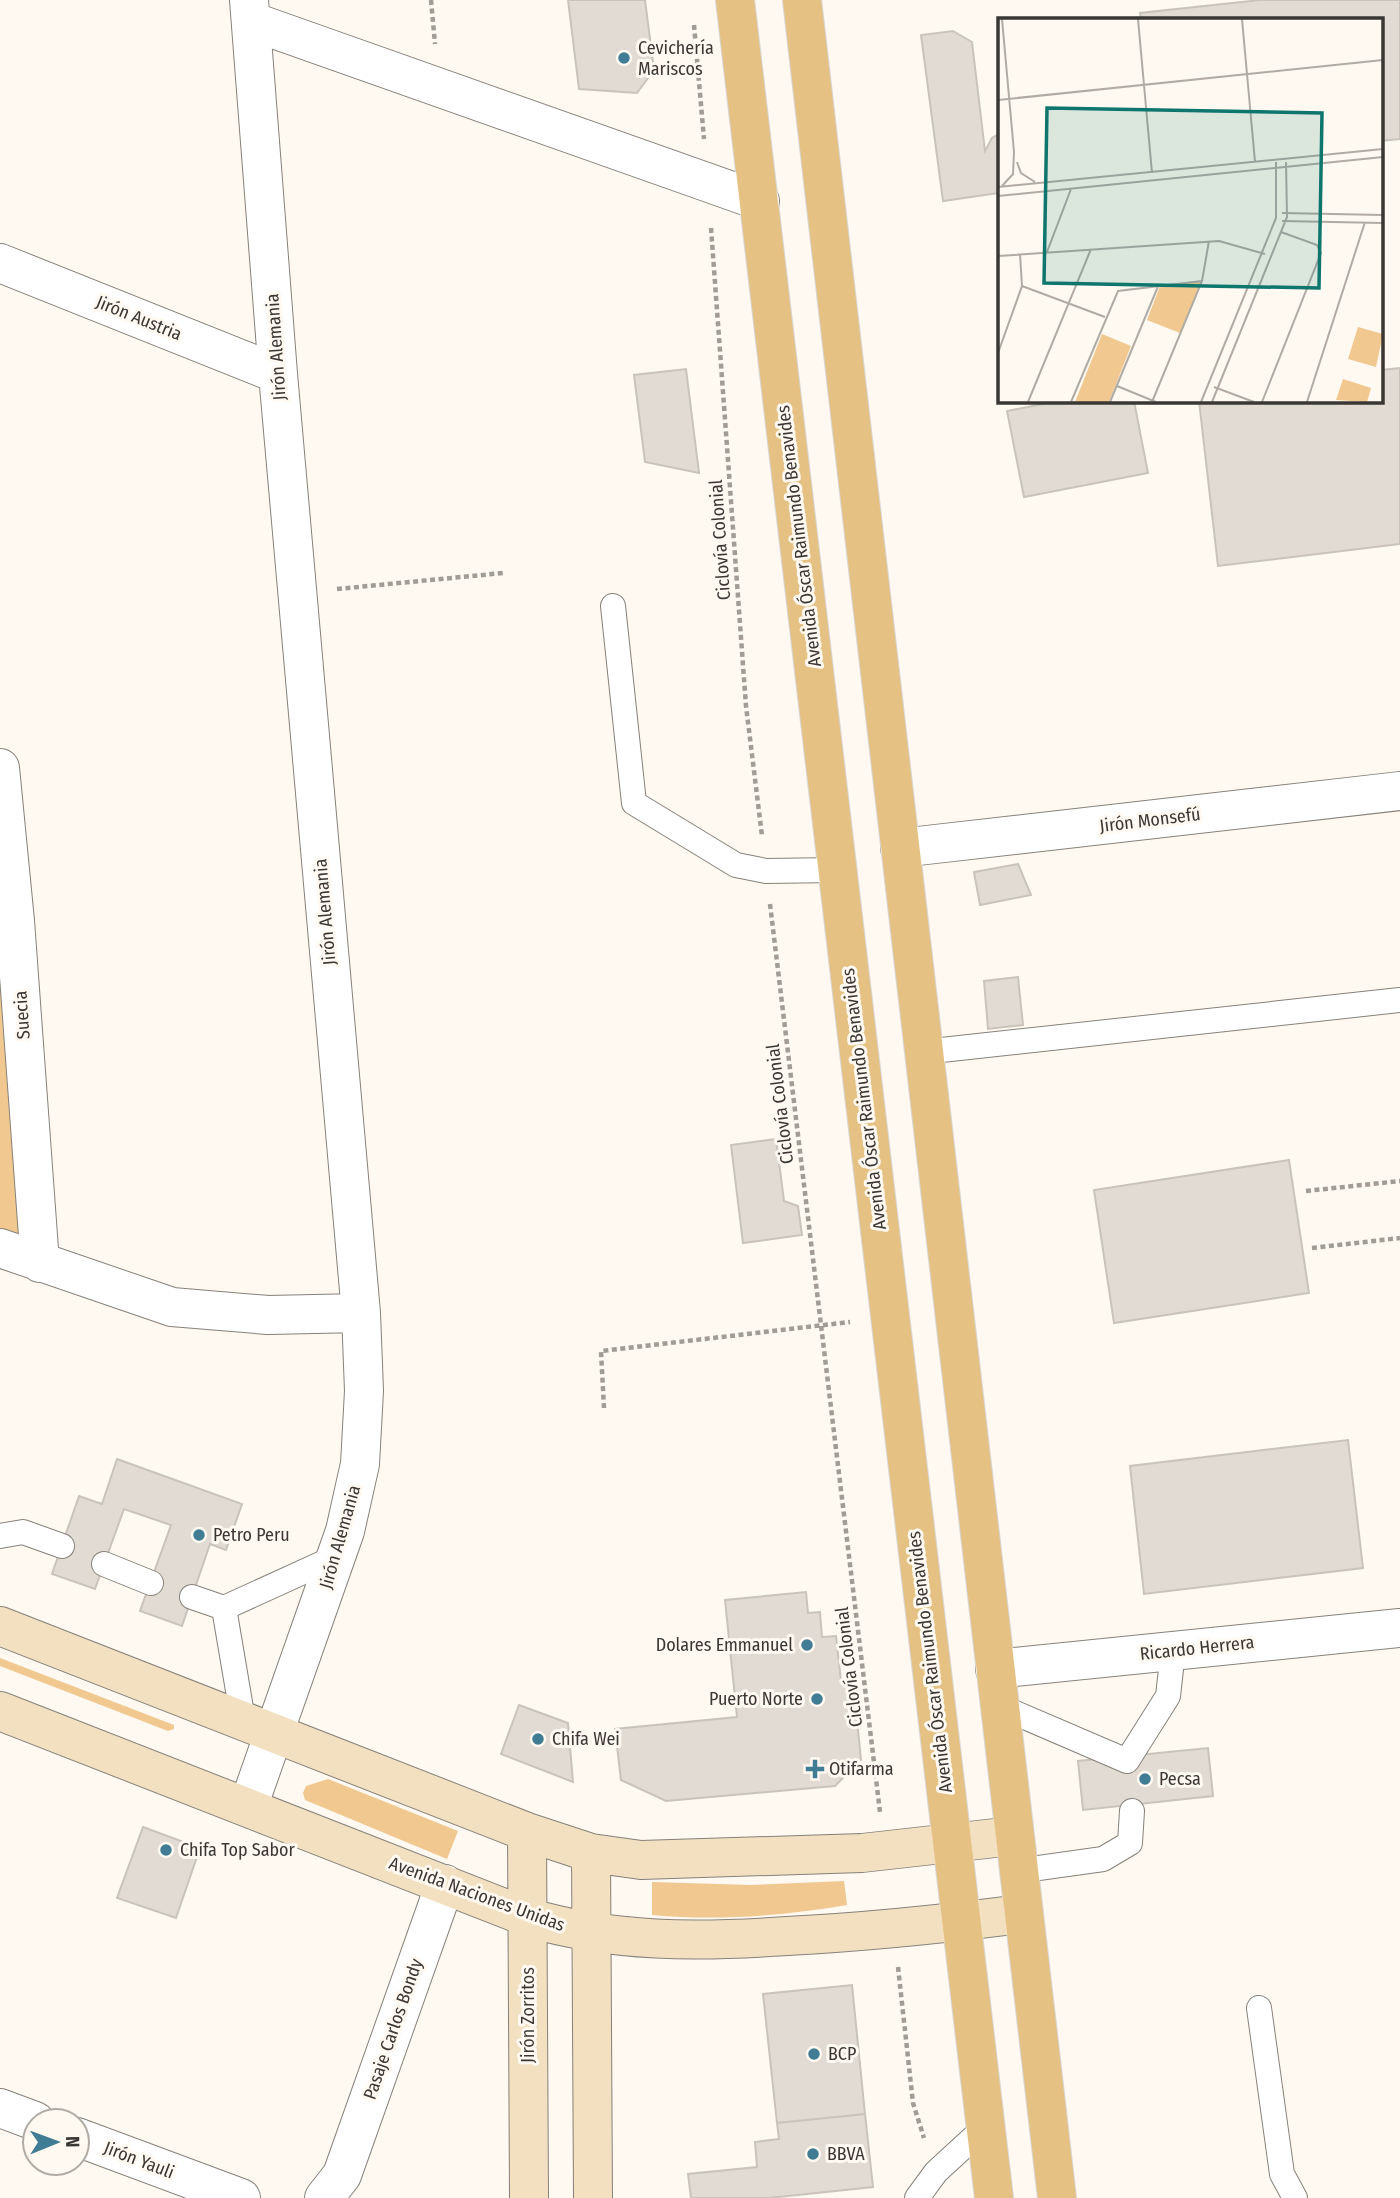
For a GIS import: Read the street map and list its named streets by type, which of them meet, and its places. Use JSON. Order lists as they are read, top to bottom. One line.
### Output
{"streets":{"main road":["Avenida Óscar Raimundo Benavides","Avenida Naciones Unidas","Jirón Zorritos"],"street":["Jirón Austria","Jirón Alemania","Jirón Monsefú","Suecia","Ricardo Herrera","Pasaje Carlos Bondy","Jirón Yauli"],"path":["Ciclovía Colonial"]},"crossings":[["Jirón Austria","Jirón Alemania"],["Jirón Alemania","Avenida Naciones Unidas"],["Avenida Óscar Raimundo Benavides","Avenida Naciones Unidas"],["Avenida Naciones Unidas","Jirón Zorritos"],["Avenida Naciones Unidas","Pasaje Carlos Bondy"]],"places":{"other":["Cevichería Mariscos","Petro Peru","Dolares Emmanuel","Puerto Norte","Chifa Wei","Pecsa","Chifa Top Sabor","BCP","BBVA"],"health":["Otifarma"]},"north":"right"}
